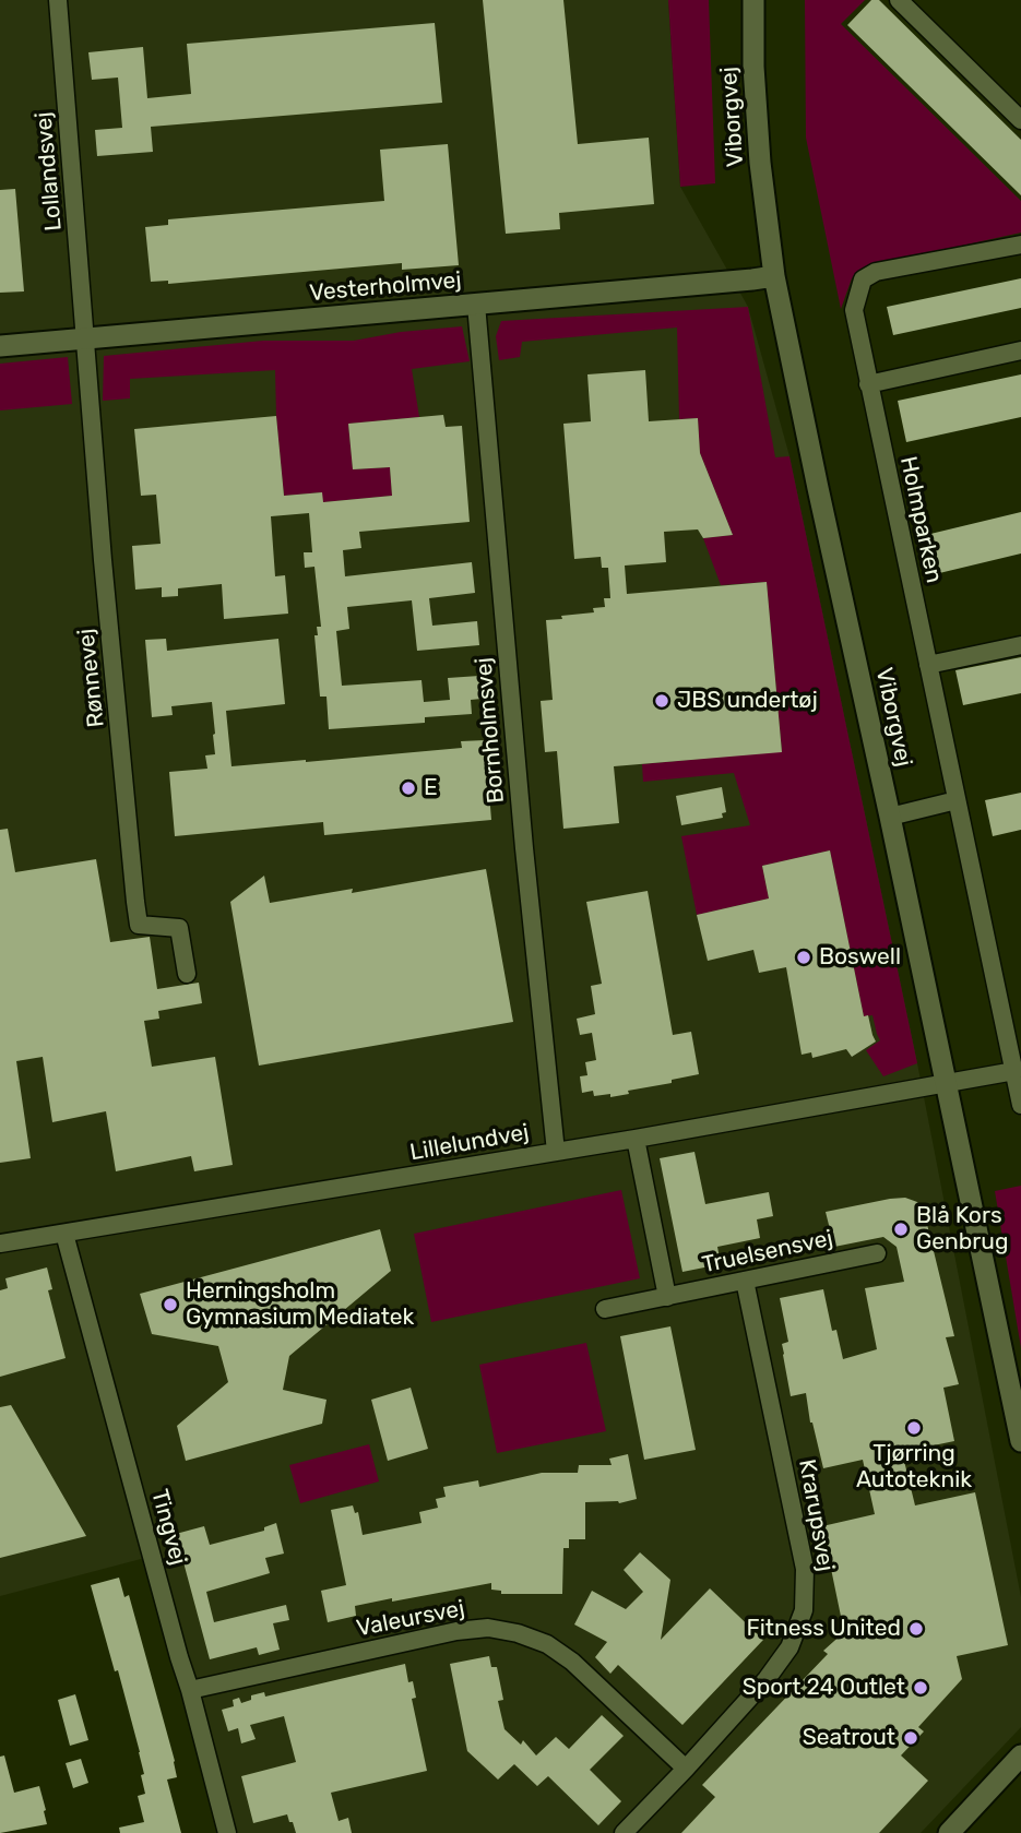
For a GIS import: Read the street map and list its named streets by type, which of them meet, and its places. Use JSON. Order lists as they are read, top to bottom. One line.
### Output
{"streets":{"street":["Viborgvej","Lollandsvej","Vesterholmvej","Holmparken","Rønnevej","Bornholmsvej","Lillelundvej","Truelsensvej","Krarupsvej","Tingvej","Valeursvej"]},"crossings":[["Viborgvej","Vesterholmvej"],["Viborgvej","Lillelundvej"],["Lollandsvej","Vesterholmvej"],["Lollandsvej","Rønnevej"],["Vesterholmvej","Rønnevej"],["Vesterholmvej","Bornholmsvej"],["Bornholmsvej","Lillelundvej"],["Lillelundvej","Tingvej"],["Truelsensvej","Krarupsvej"],["Krarupsvej","Valeursvej"],["Tingvej","Valeursvej"]],"places":["JBS undertøj","E","Boswell","Blå Kors Genbrug","Herningsholm Gymnasium Mediatek","Tjørring Autoteknik","Fitness United","Sport 24 Outlet","Seatrout"]}
